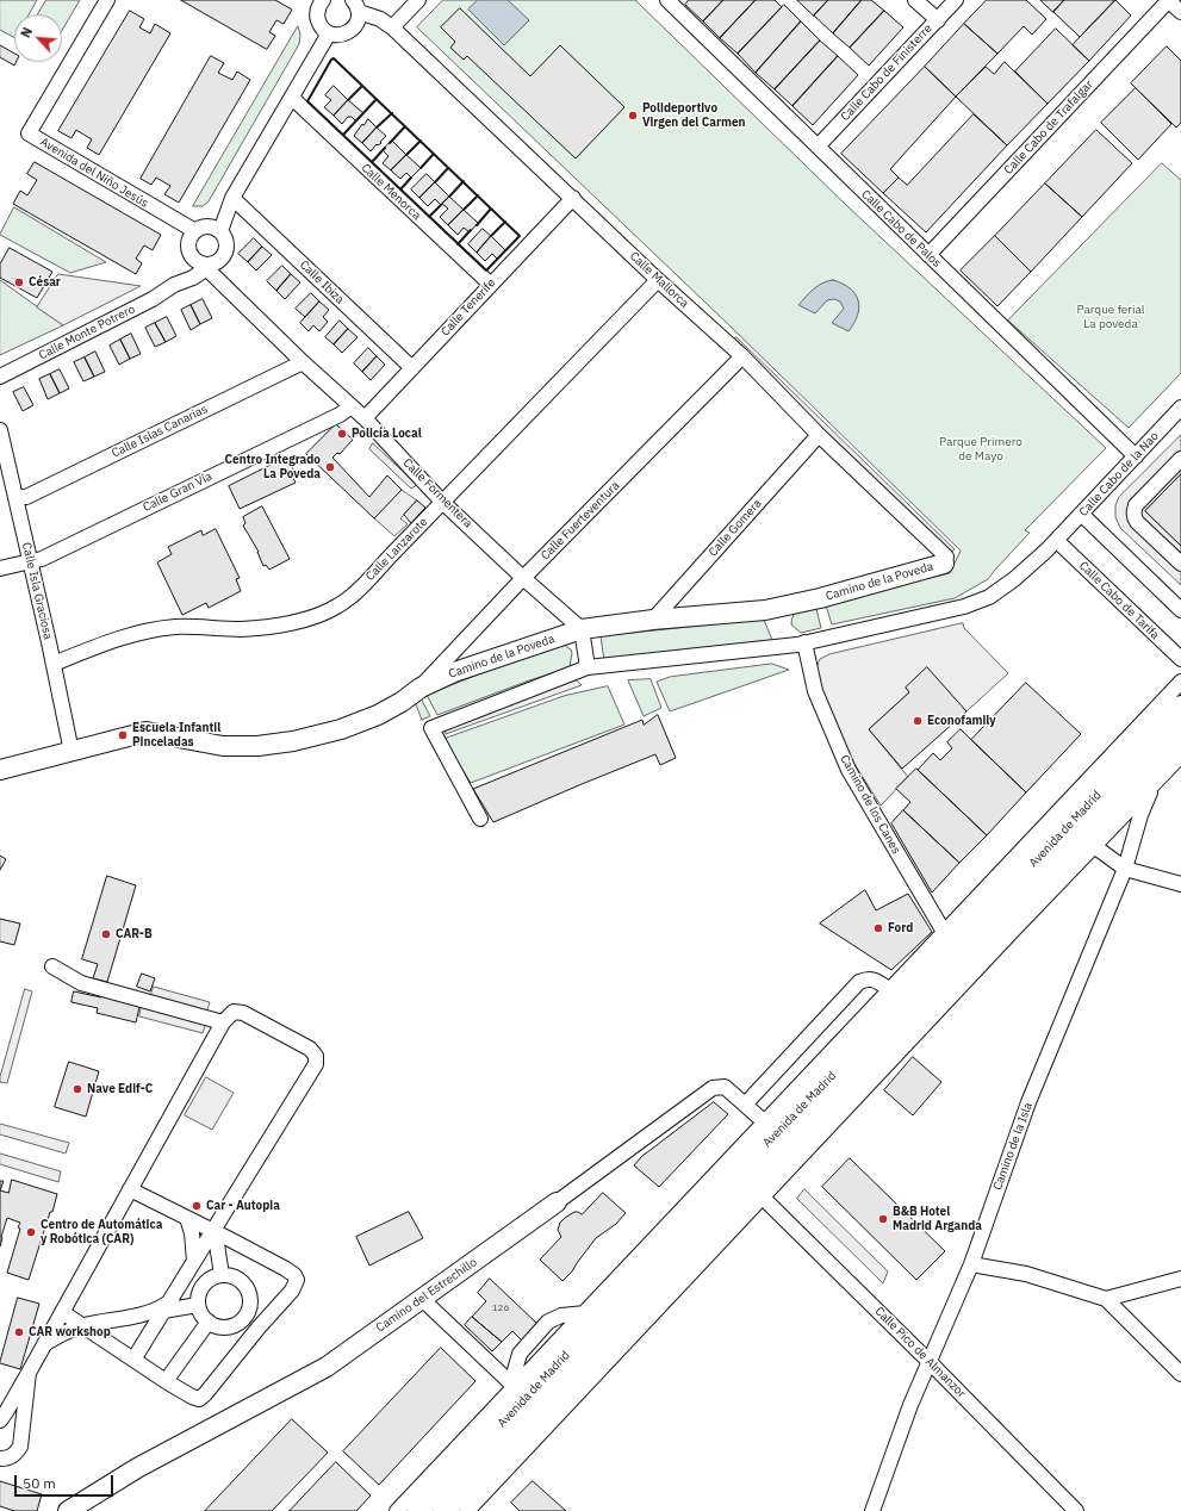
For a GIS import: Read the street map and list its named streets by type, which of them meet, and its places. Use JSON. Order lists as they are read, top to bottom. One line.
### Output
{"streets":{"highway":["Avenida de Madrid"],"main road":["Camino de la Poveda","Camino del Estrechillo"],"street":["Calle Cabo de Finisterre","Calle Cabo de Trafalgar","Avenida del Niño Jesús","Calle Menorca","Calle Cabo de Palos","Calle Mallorca","Calle Ibiza","Calle Tenerife","Calle Monte Potrero","Calle Islas Canarias","Calle Cabo de la Nao","Calle Gran Vía","Calle Formentera","Calle Fuerteventura","Calle Gomera","Calle Lanzarote","Calle Isla Graciosa","Calle Cabo de Tarifa","Camino de los Canes","Camino de la Isla","Calle Pico de Almanzor"]},"crossings":[["Calle Cabo de Finisterre","Calle Cabo de Palos"],["Calle Cabo de Trafalgar","Calle Cabo de Palos"],["Avenida del Niño Jesús","Calle Monte Potrero"],["Avenida del Niño Jesús","Calle Formentera"],["Calle Menorca","Calle Tenerife"],["Calle Cabo de Palos","Calle Cabo de la Nao"],["Calle Mallorca","Calle Tenerife"],["Calle Mallorca","Calle Fuerteventura"],["Calle Mallorca","Calle Gomera"],["Calle Mallorca","Calle Lanzarote"],["Calle Mallorca","Camino de la Poveda"],["Calle Ibiza","Calle Tenerife"],["Calle Tenerife","Calle Formentera"],["Calle Monte Potrero","Calle Formentera"],["Calle Islas Canarias","Calle Formentera"],["Calle Islas Canarias","Calle Isla Graciosa"],["Calle Cabo de la Nao","Calle Cabo de Tarifa"],["Calle Gran Vía","Calle Formentera"],["Calle Gran Vía","Calle Isla Graciosa"],["Calle Formentera","Calle Fuerteventura"],["Calle Formentera","Calle Lanzarote"],["Calle Formentera","Camino de la Poveda"],["Calle Fuerteventura","Camino de la Poveda"],["Calle Gomera","Camino de la Poveda"],["Calle Lanzarote","Calle Isla Graciosa"],["Camino de la Poveda","Calle Isla Graciosa"],["Camino de la Isla","Calle Pico de Almanzor"]],"parks":["Parque ferial La poveda","Parque Primero de Mayo"],"places":["Polideportivo Virgen del Carmen","César","Policía Local","Centro Integrado La Poveda","Econofamily","Escuela Infantil Pinceladas","Ford","CAR-B","Nave Edif-C","Car - Autopia","B&B Hotel Madrid Arganda","Centro de Automática y Robótica (CAR)","CAR workshop"],"house_numbers":["126"],"scale_bar":"50 m","north":"top left"}
